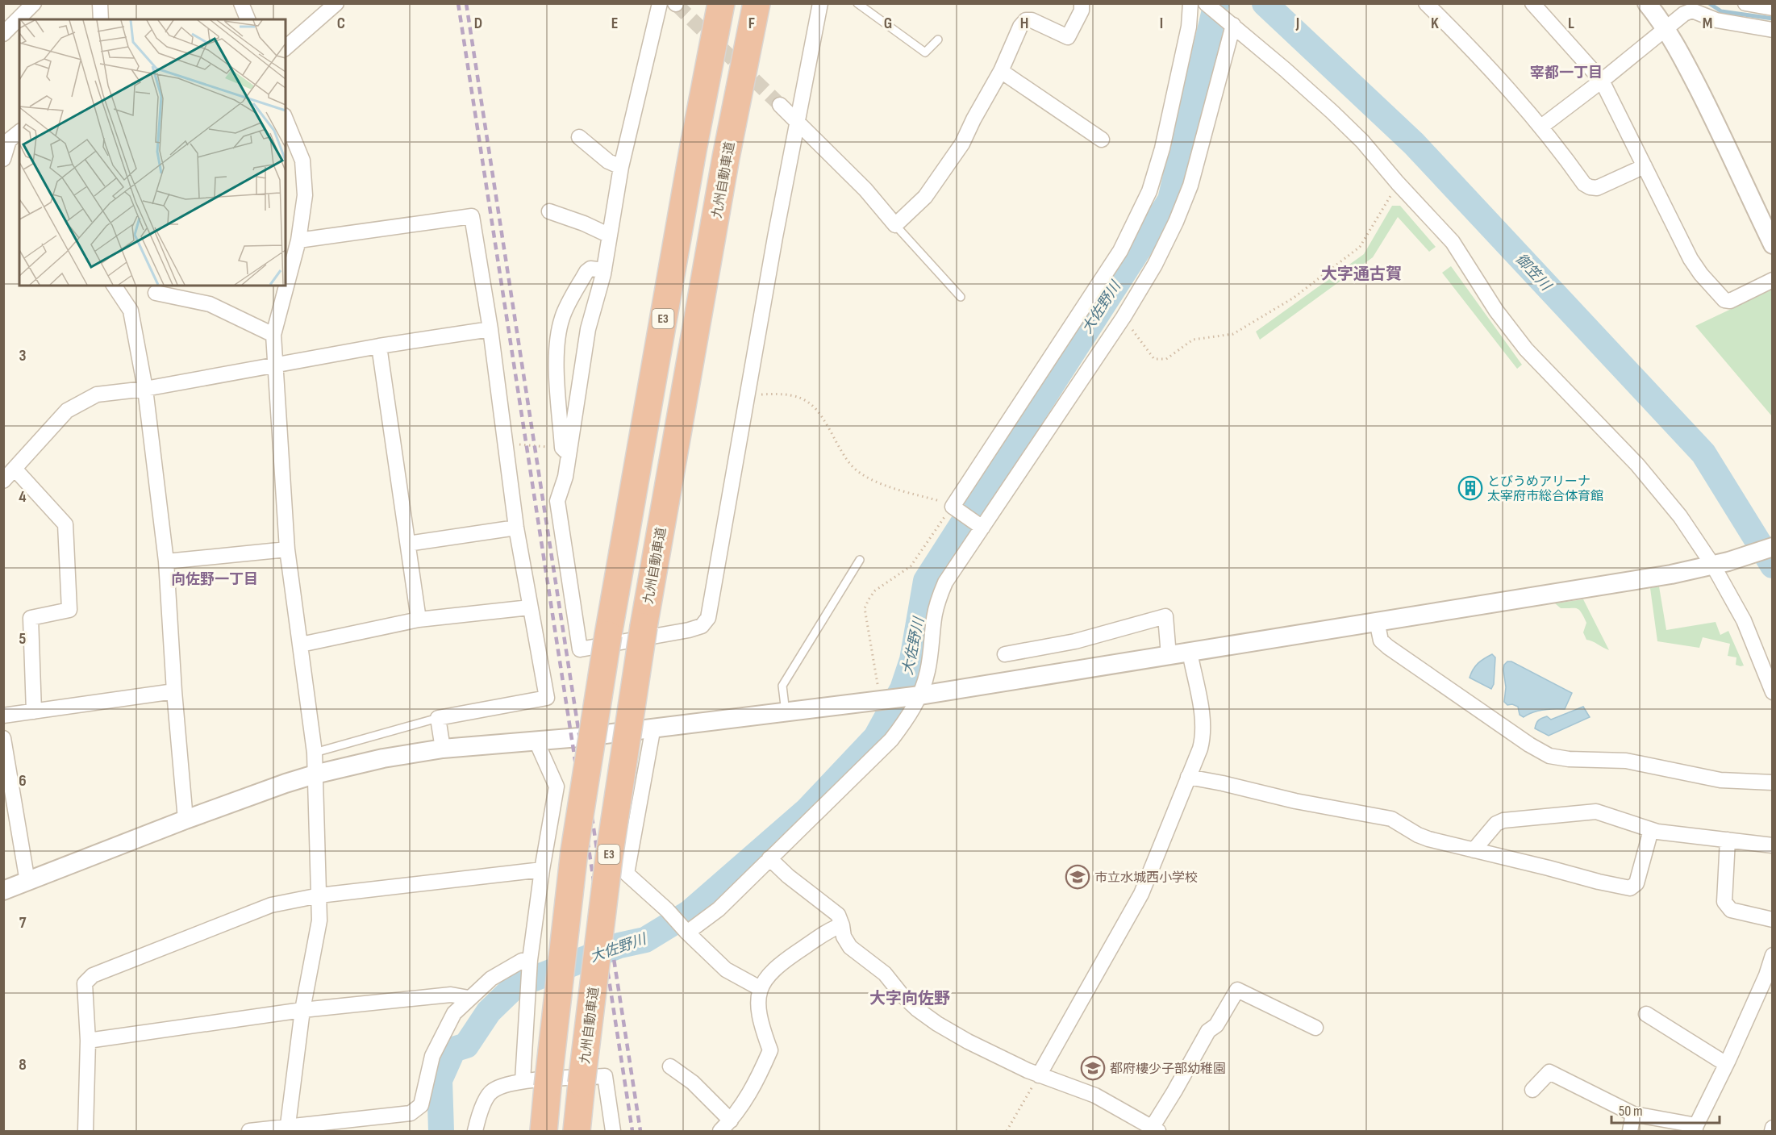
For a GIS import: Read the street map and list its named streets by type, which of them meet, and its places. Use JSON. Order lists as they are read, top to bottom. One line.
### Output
{"streets":{"highway":["九州自動車道","E3"]},"districts":["宰都一丁目","大字通古賀","向佐野一丁目","大字向佐野"],"water":["御笠川","大佐野川"],"places":{"building":["とびうめアリーナ 太宰府市総合体育館"],"school or university":["市立水城西小学校","都府樓少子部幼稚園"]},"scale_bar":"50 m","grid":{"columns":["C","D","E","F","G","H","I","J","K","L","M"],"rows":["3","4","5","6","7","8"]}}
